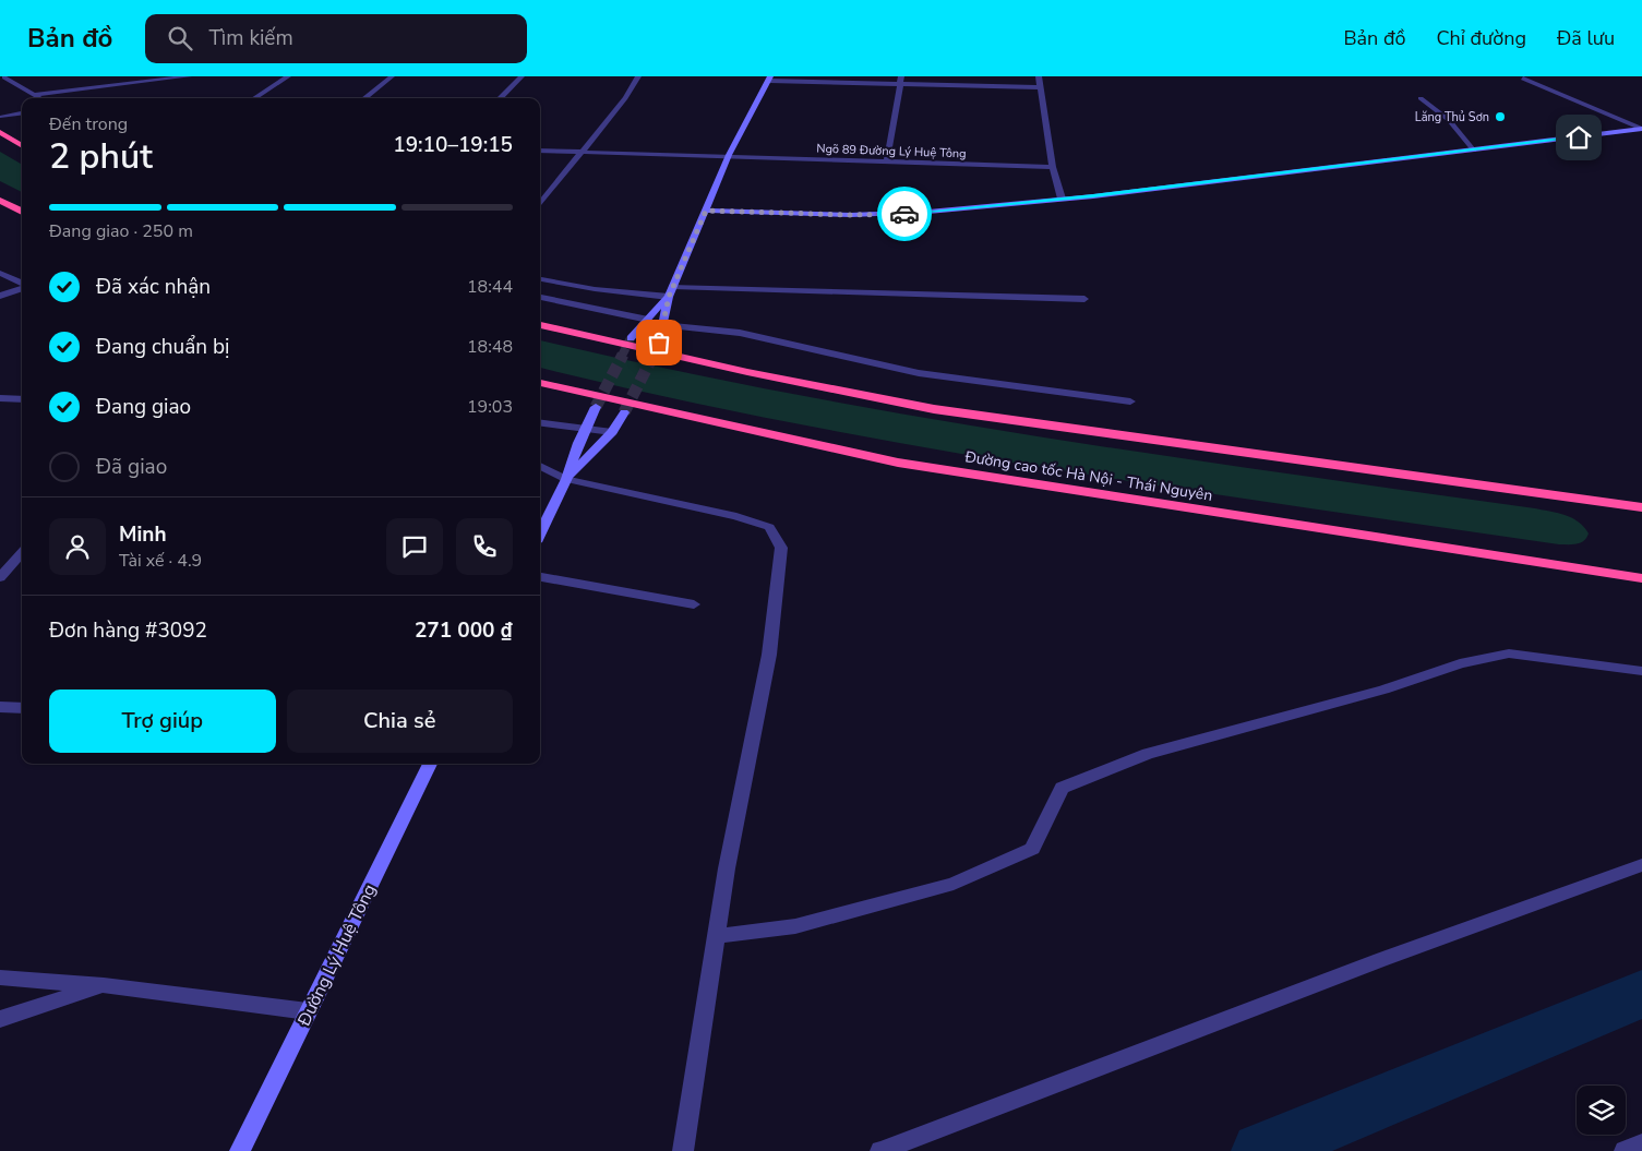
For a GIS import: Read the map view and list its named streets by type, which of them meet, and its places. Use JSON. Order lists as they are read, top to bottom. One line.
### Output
{"streets":{"highway":["Đường cao tốc Hà Nội - Thái Nguyên"],"main road":["Đường Lý Huệ Tông"],"street":["Ngõ 89 Đường Lý Huệ Tông"]},"places":["Lăng Thủ Sơn"],"page":{"header":"Bản đồ","search":"Tìm kiếm","nav":["Bản đồ","Chỉ đường","Đã lưu"],"heading":["2 phút","Đến trong","19:10–19:15"],"panel":["Minh","Tài xế · 4.9","Đơn hàng #3092","271 000 ₫"],"bar":"Đang giao · 250 m","list":[["Đã xác nhận","18:44"],["Đang chuẩn bị","18:48"],["Đang giao","19:03"],"Đã giao"],"buttons":["Trợ giúp","Chia sẻ"]}}
